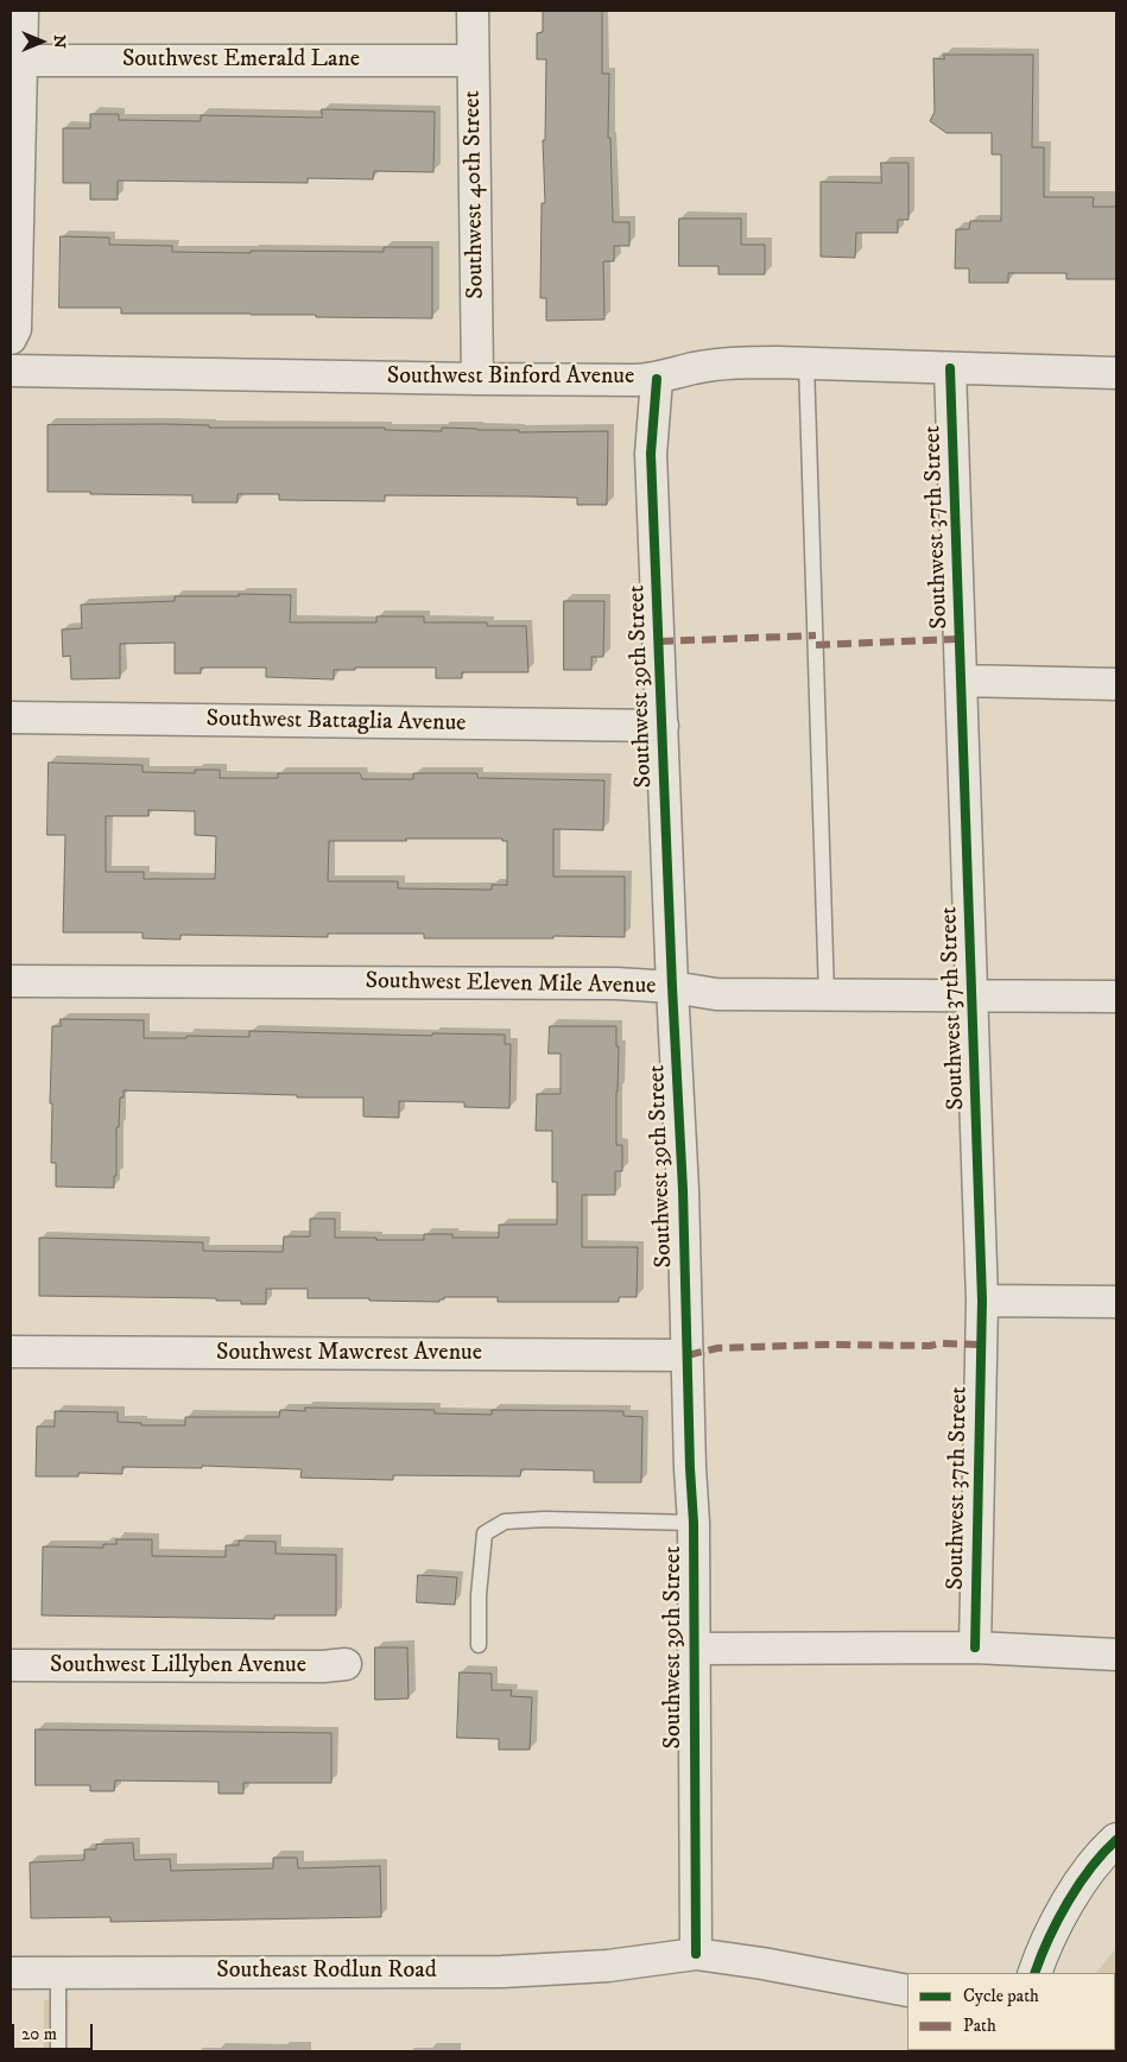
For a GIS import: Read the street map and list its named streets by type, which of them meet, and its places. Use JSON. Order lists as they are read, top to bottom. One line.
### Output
{"streets":{"street":["Southwest Emerald Lane","Southwest 40th Street","Southwest Binford Avenue","Southwest 37th Street","Southwest 39th Street","Southwest Battaglia Avenue","Southwest Eleven Mile Avenue","Southwest Mawcrest Avenue","Southwest Lillyben Avenue","Southeast Rodlun Road"]},"crossings":[["Southwest Emerald Lane","Southwest 40th Street"],["Southwest 40th Street","Southwest Binford Avenue"],["Southwest Binford Avenue","Southwest 37th Street"],["Southwest Binford Avenue","Southwest 39th Street"],["Southwest 37th Street","Southwest Eleven Mile Avenue"],["Southwest 39th Street","Southwest Battaglia Avenue"],["Southwest 39th Street","Southwest Eleven Mile Avenue"],["Southwest 39th Street","Southwest Mawcrest Avenue"],["Southwest 39th Street","Southeast Rodlun Road"]],"legend":["Cycle path","Path"],"scale_bar":"20 m","north":"right"}
